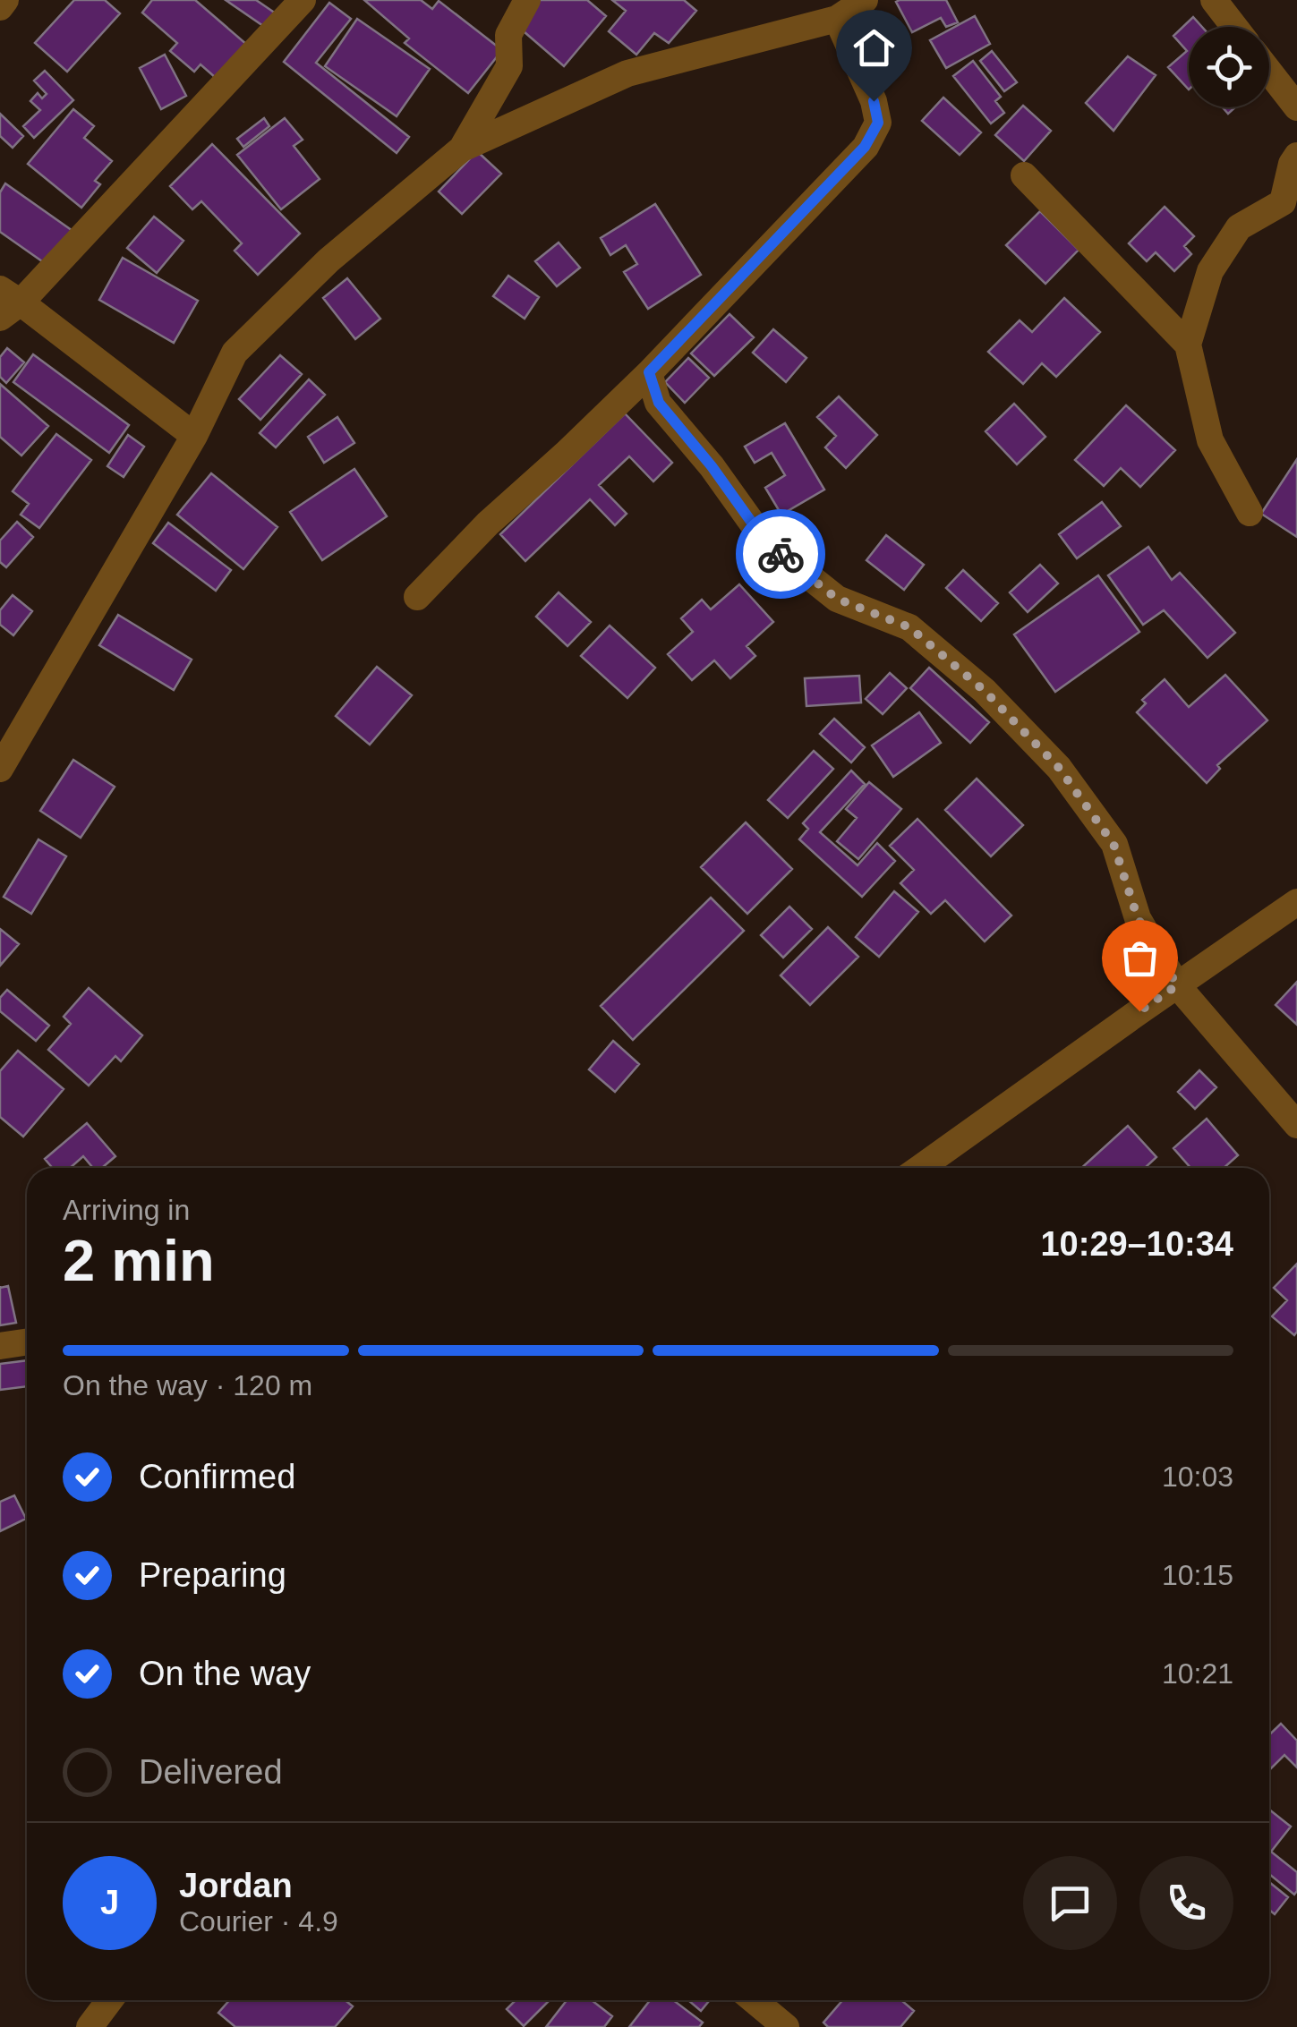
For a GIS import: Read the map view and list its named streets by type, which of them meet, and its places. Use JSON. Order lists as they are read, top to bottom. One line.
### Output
{"page":{"heading":["2 min","Arriving in","10:29–10:34"],"panel":["Jordan","Courier · 4.9"],"bar":"On the way · 120 m","list":[["Confirmed","10:03"],["Preparing","10:15"],["On the way","10:21"],"Delivered"],"round":"J"}}
